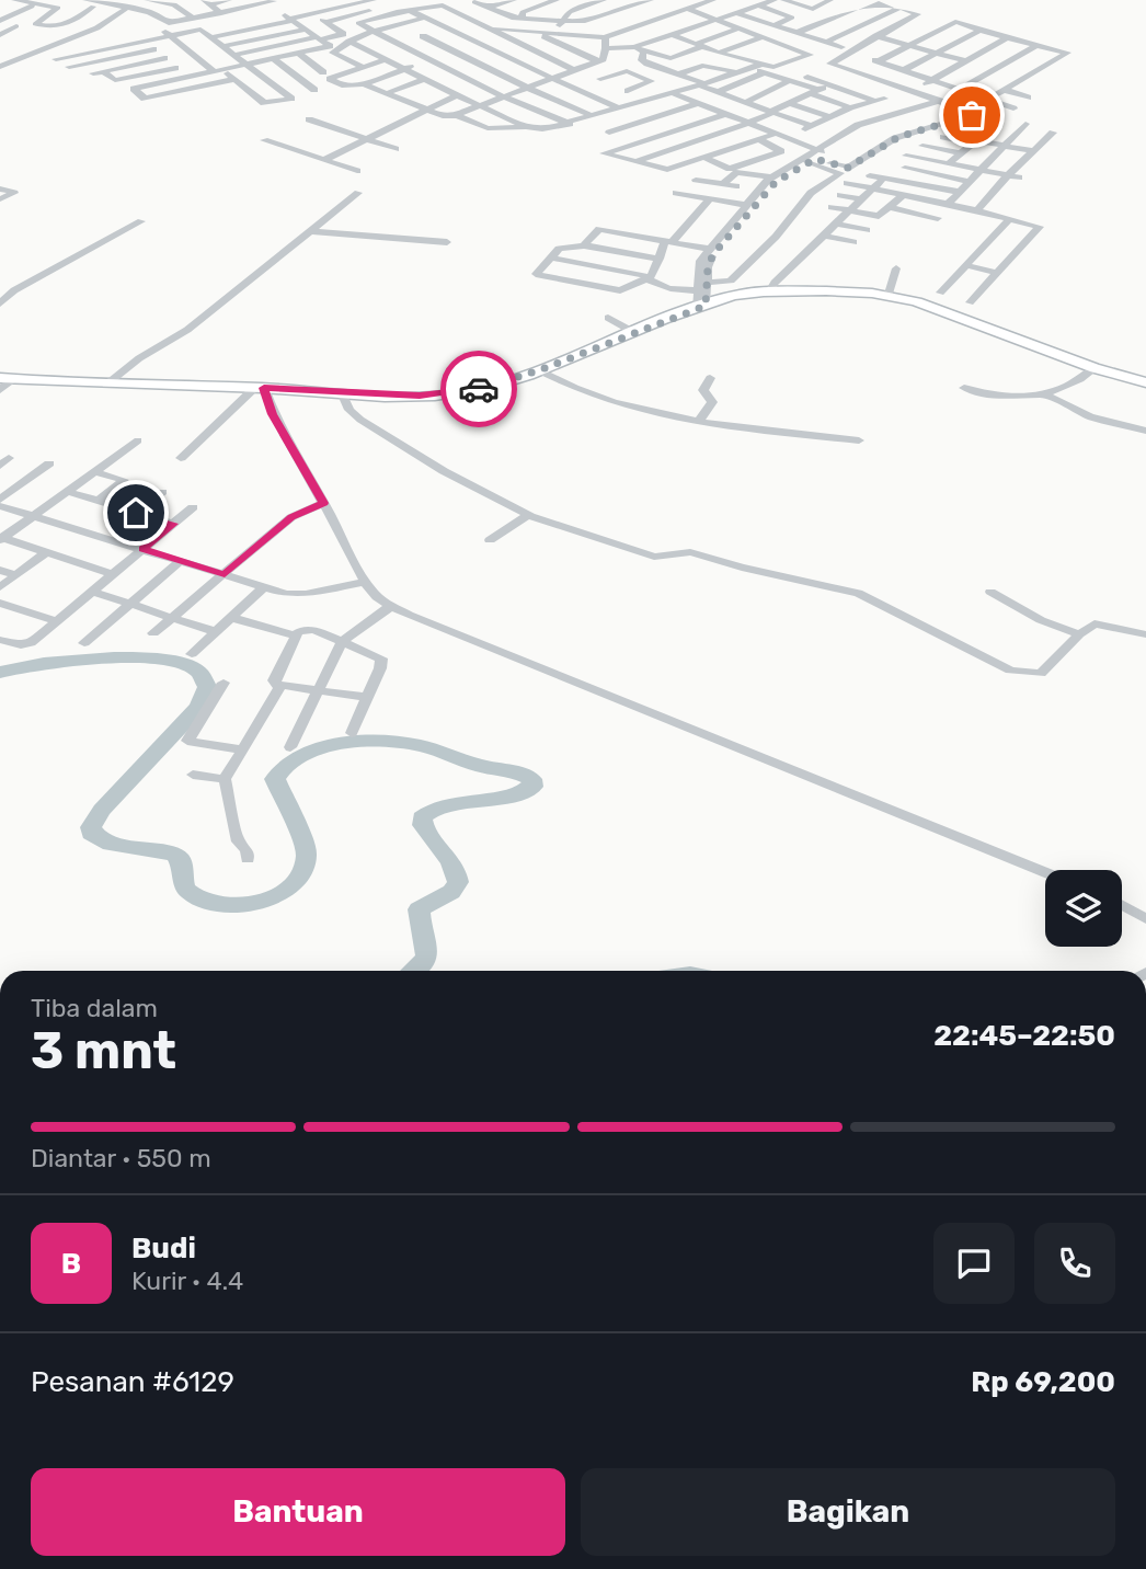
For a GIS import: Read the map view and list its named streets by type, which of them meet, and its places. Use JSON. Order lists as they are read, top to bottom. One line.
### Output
{"page":{"heading":["3 mnt","Tiba dalam","22:45–22:50"],"panel":["Budi","Kurir · 4.4","Pesanan #6129","Rp 69,200"],"bar":"Diantar · 550 m","round":"B","buttons":["Bantuan","Bagikan"]}}
